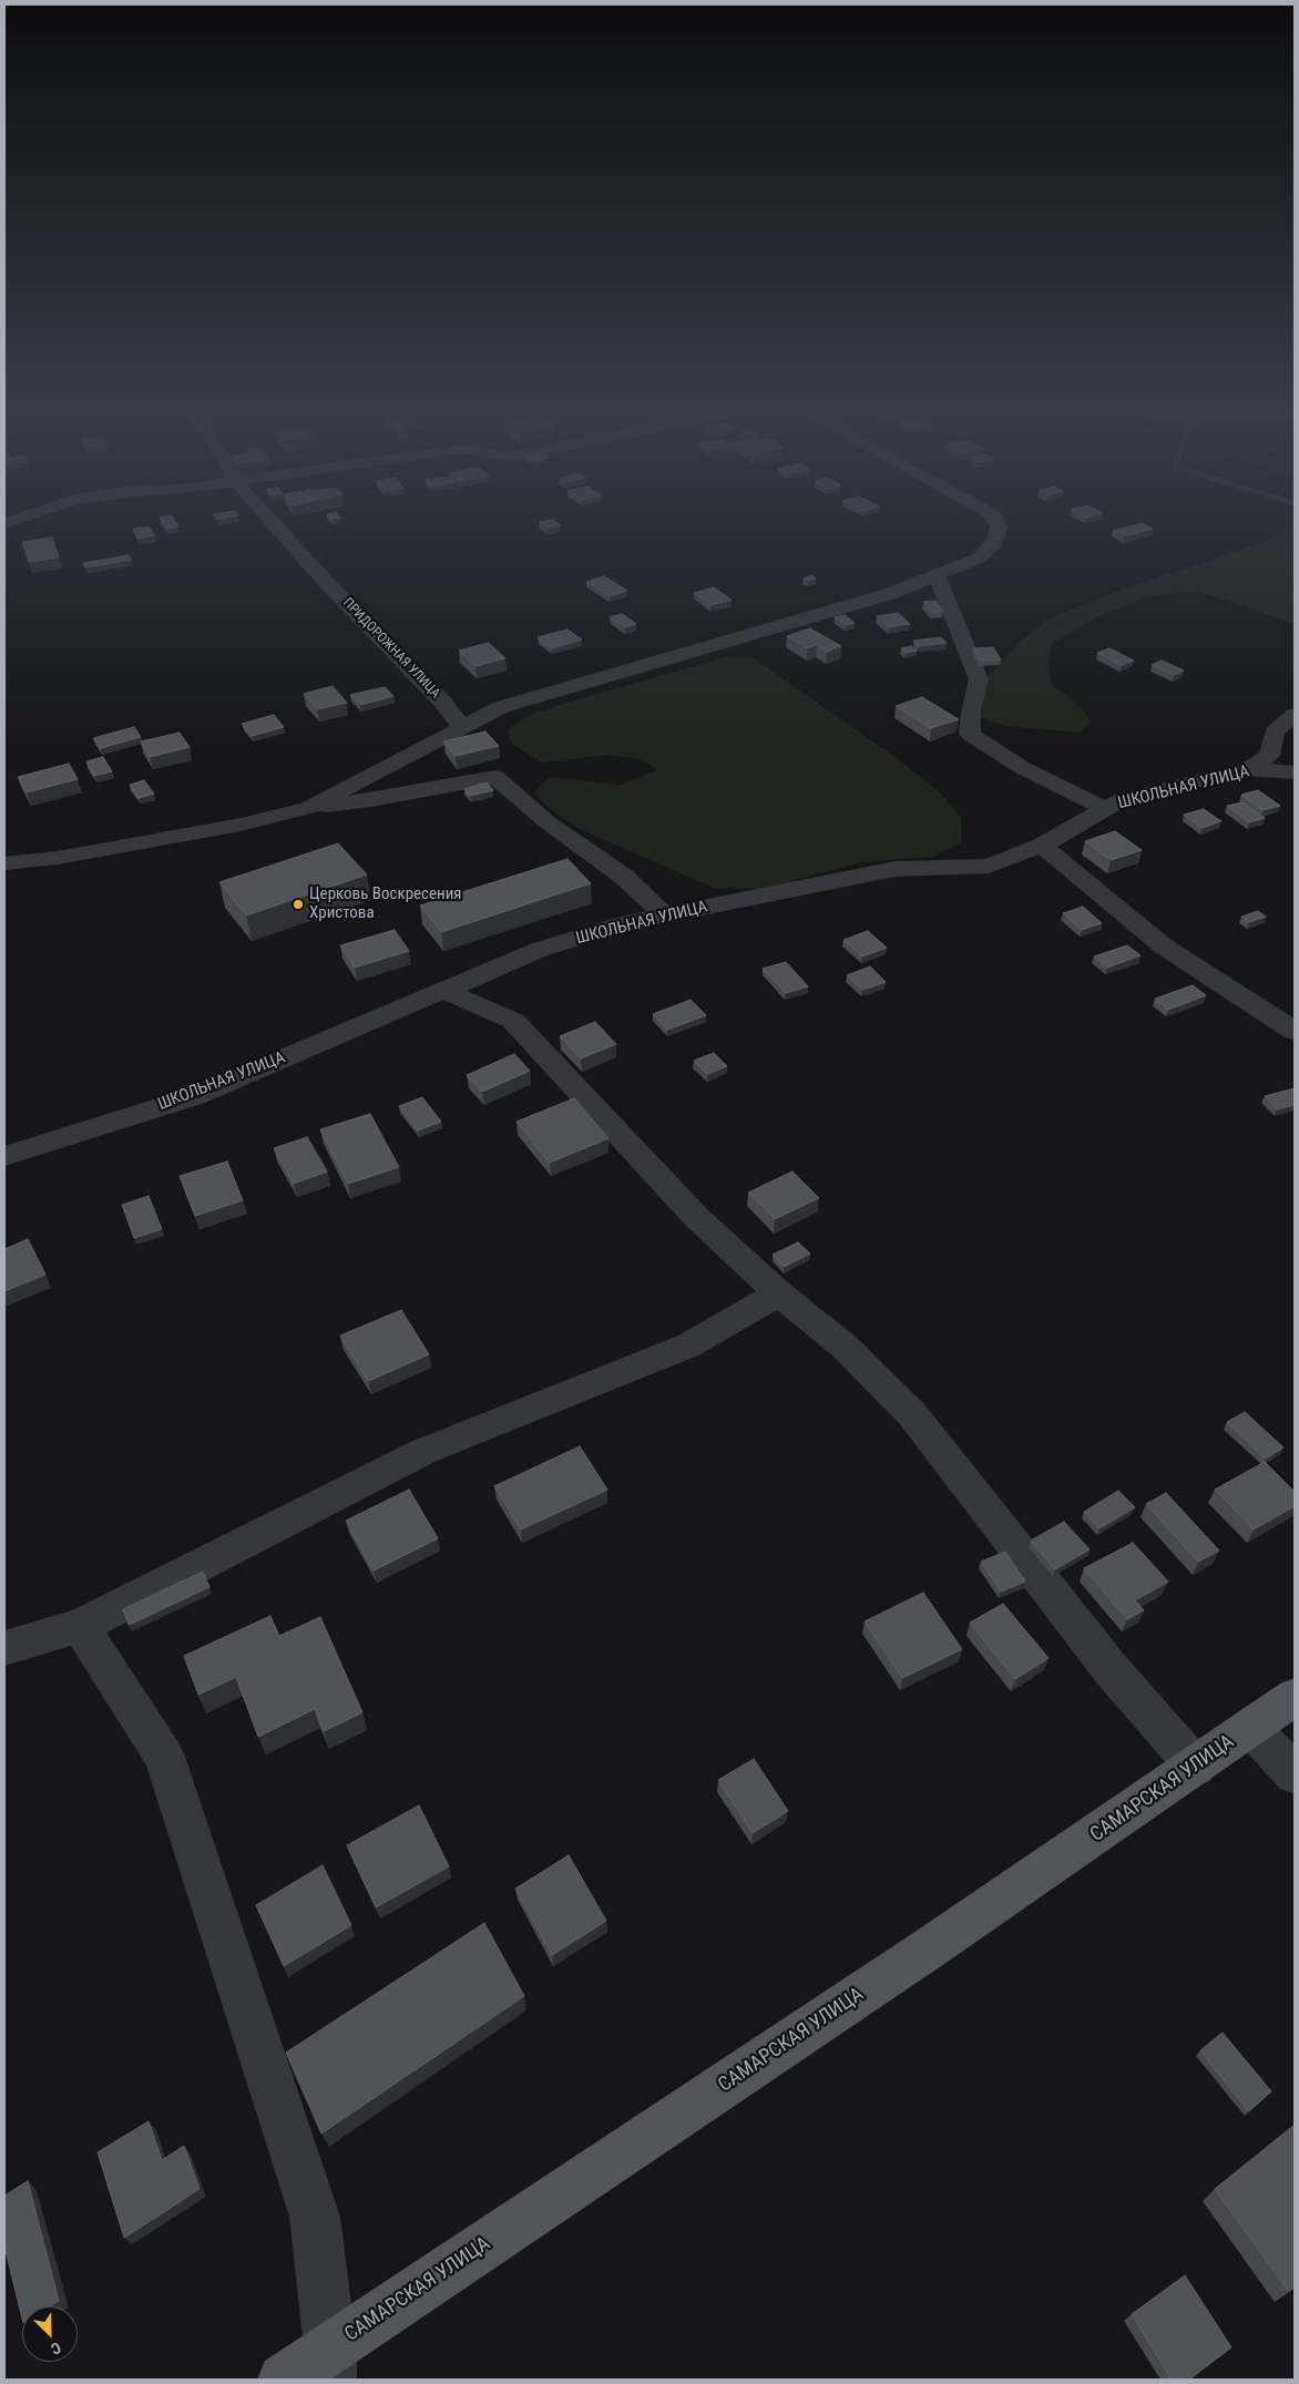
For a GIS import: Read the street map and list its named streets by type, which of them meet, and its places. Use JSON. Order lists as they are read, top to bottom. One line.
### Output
{"streets":{"main road":["САМАРСКАЯ УЛИЦА"],"street":["ПРИДОРОЖНАЯ УЛИЦА","ШКОЛЬНАЯ УЛИЦА"]},"places":["Церковь Воскресения Христова"],"north":"bottom right"}
